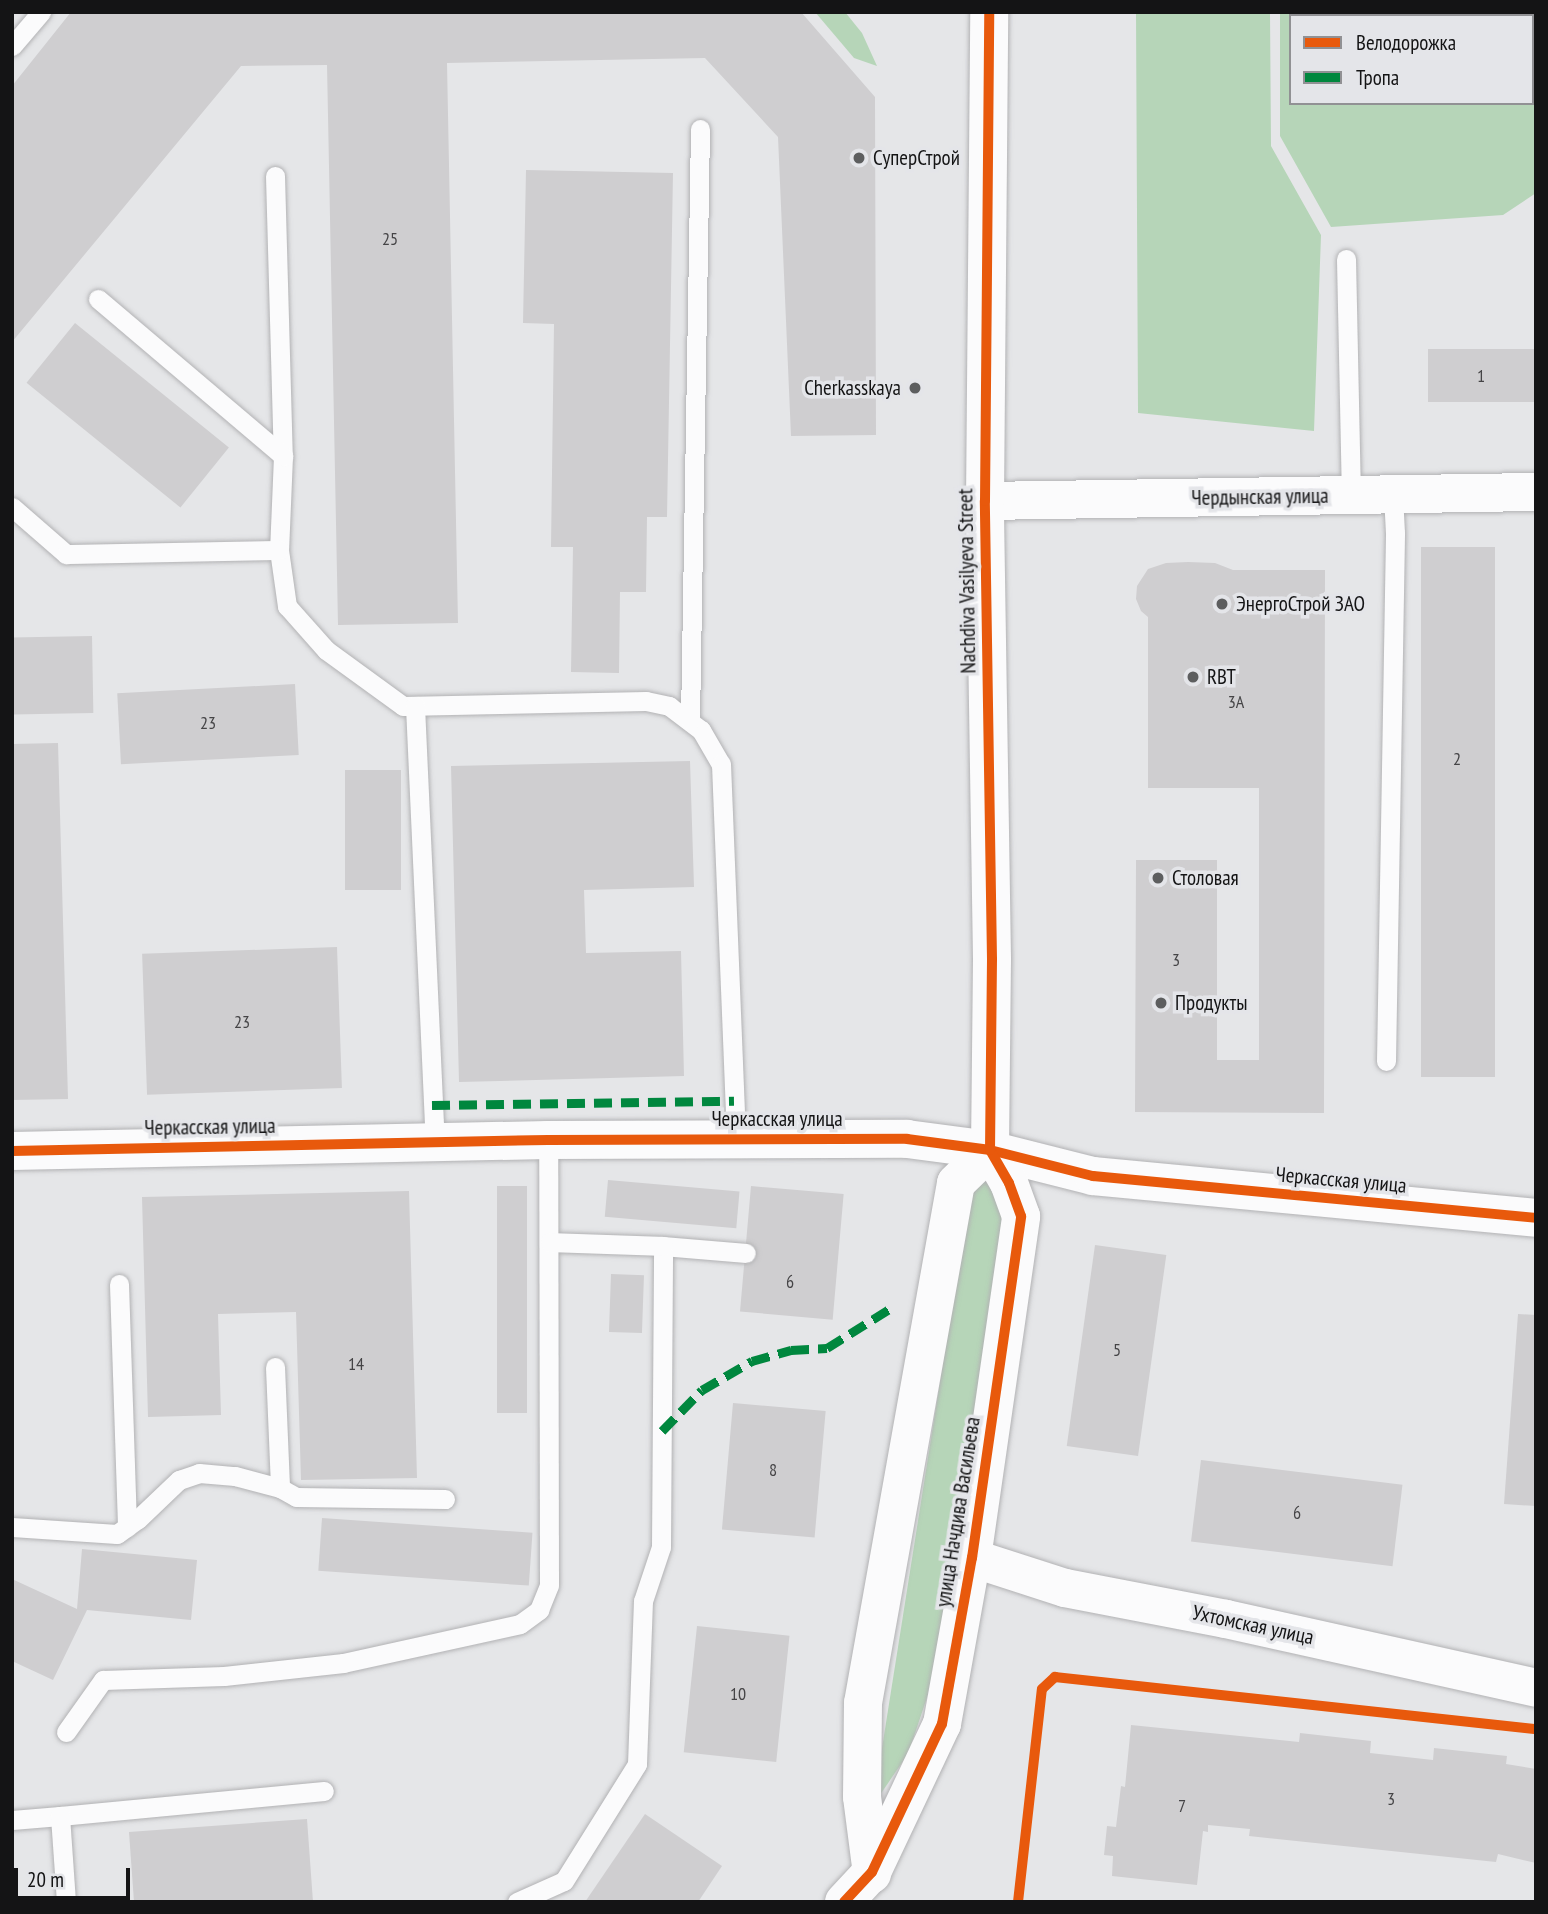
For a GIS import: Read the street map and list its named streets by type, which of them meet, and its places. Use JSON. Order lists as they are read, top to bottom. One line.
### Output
{"streets":{"street":["Чердынская улица","Nachdiva Vasilyeva Street","Черкасская улица","улица Начдива Васильева","Ухтомская улица"]},"crossings":[["Чердынская улица","Nachdiva Vasilyeva Street"],["Nachdiva Vasilyeva Street","Черкасская улица"],["Nachdiva Vasilyeva Street","улица Начдива Васильева"],["Черкасская улица","улица Начдива Васильева"],["улица Начдива Васильева","Ухтомская улица"]],"places":["СуперСтрой","Cherkasskaya","ЭнергоСтрой ЗАО","RBT","Столовая","Продукты"],"house_numbers":["25","1","3А","23","2","3","23","6","5","14","8","6","10","3","7"],"legend":["Велодорожка","Тропа"],"scale_bar":"20 m"}
